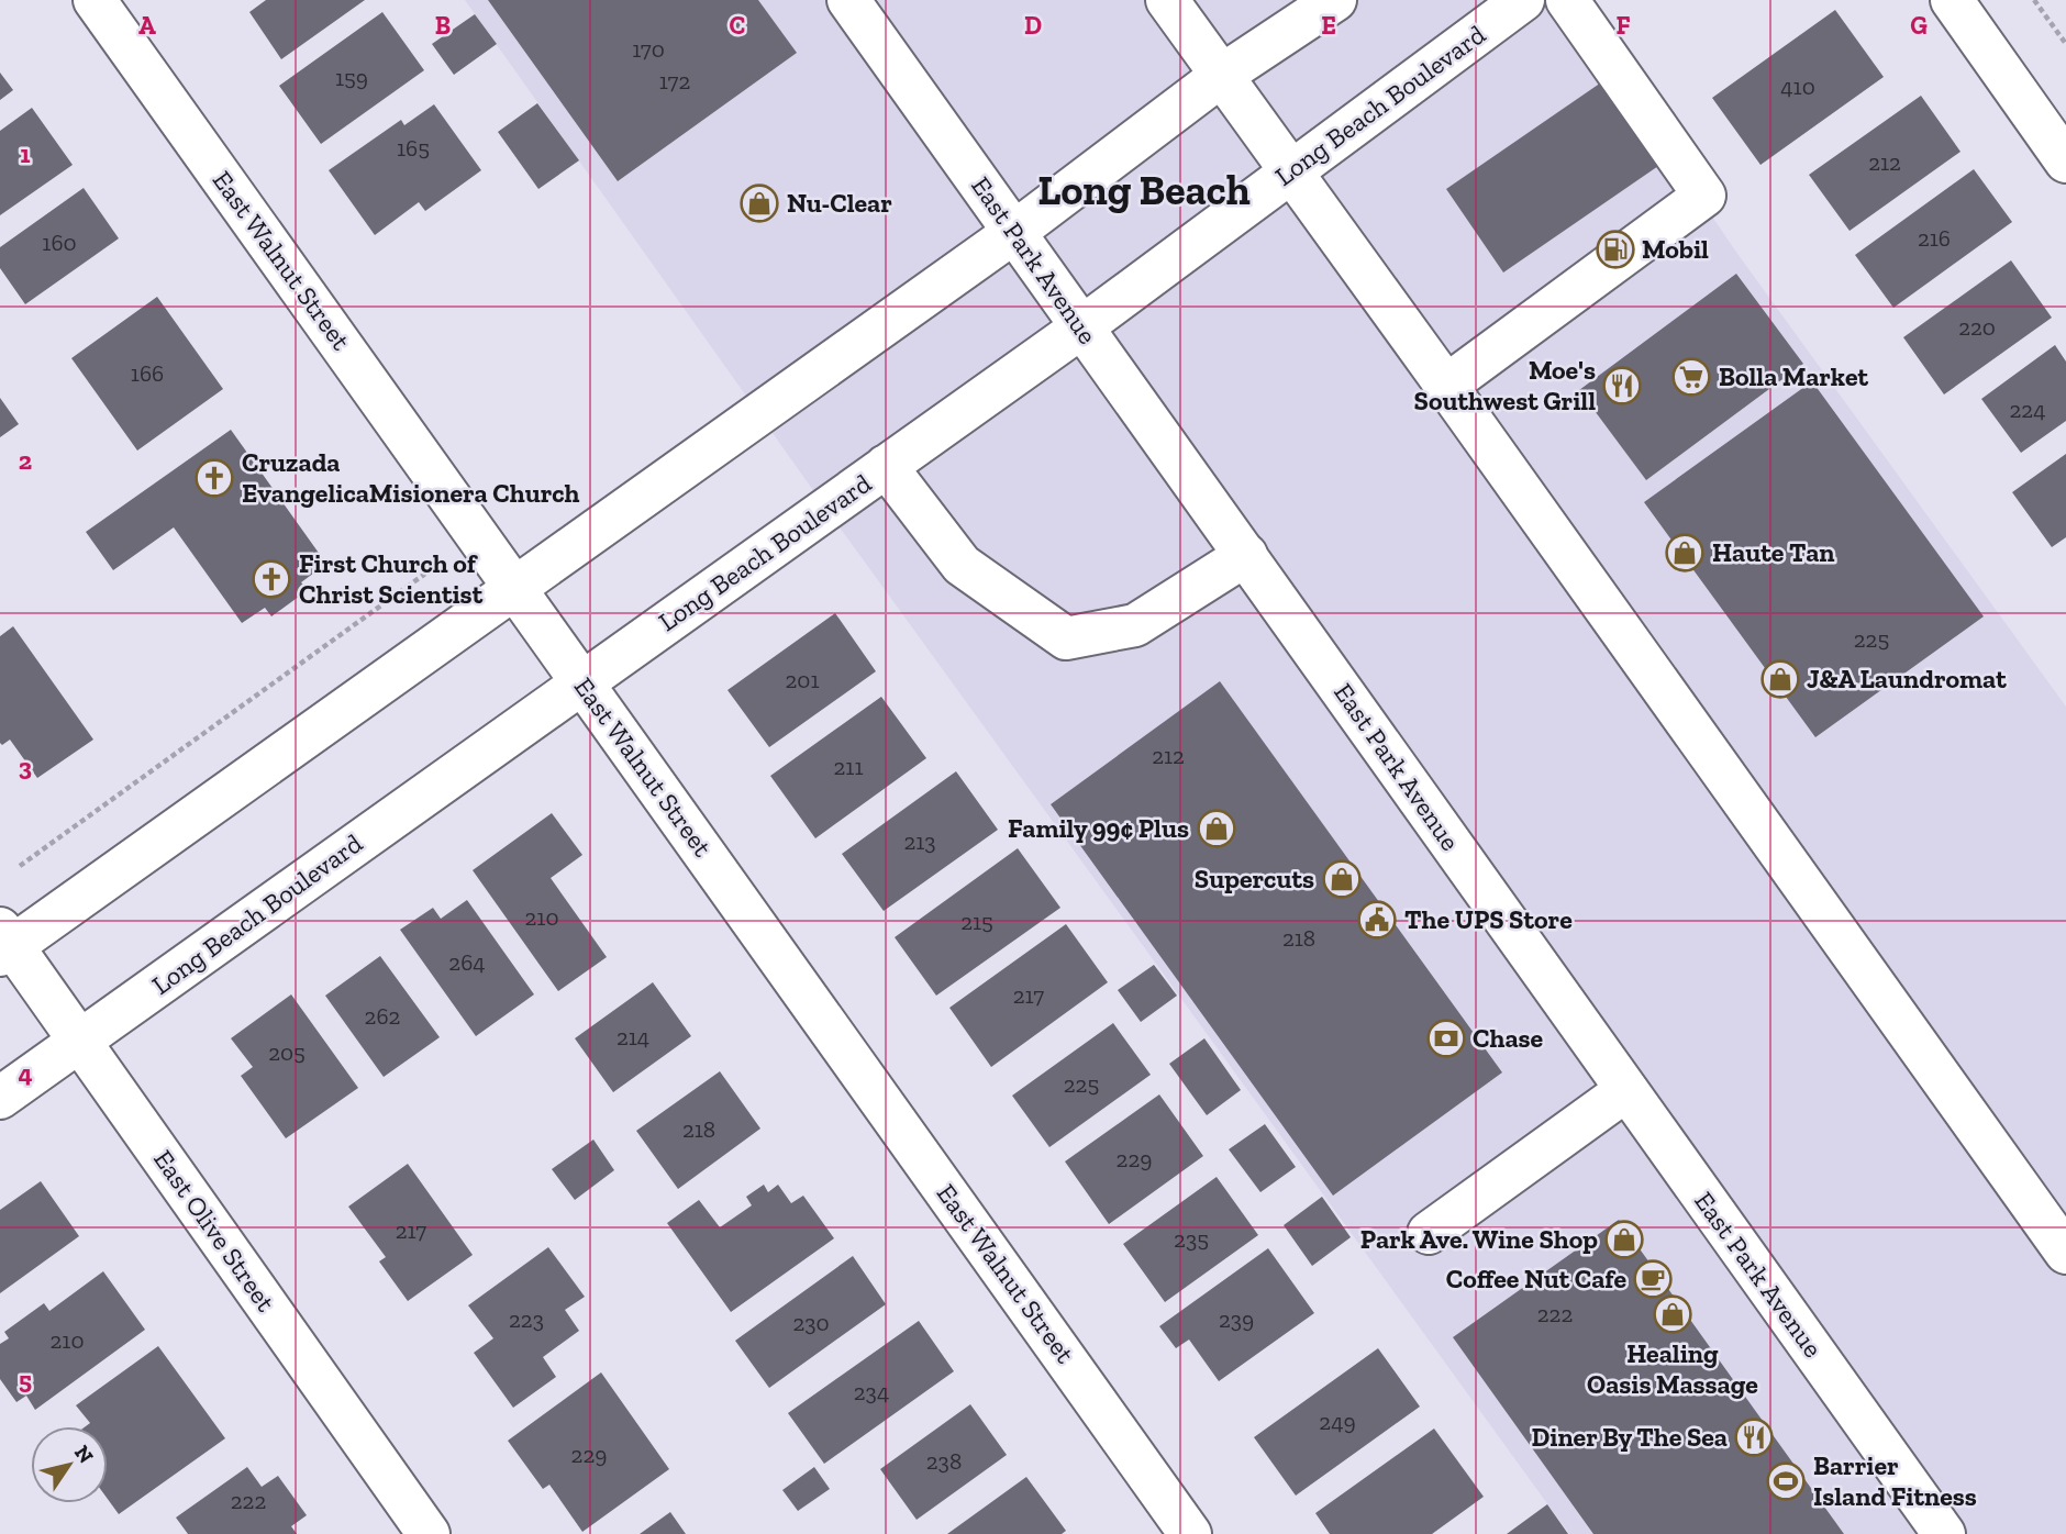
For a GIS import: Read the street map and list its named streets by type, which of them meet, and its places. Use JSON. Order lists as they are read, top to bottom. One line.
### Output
{"streets":{"main road":["Long Beach Boulevard","East Walnut Street","East Park Avenue","East Olive Street"]},"crossings":[["Long Beach Boulevard","East Walnut Street"],["Long Beach Boulevard","East Park Avenue"],["Long Beach Boulevard","East Olive Street"]],"districts":["Long Beach"],"places":{"shop":["Nu-Clear","Haute Tan","J&A Laundromat","Family 99¢ Plus","Supercuts","Park Ave. Wine Shop","Healing Oasis Massage"],"fuel station":["Mobil"],"supermarket":["Bolla Market"],"restaurant":["Moe's Southwest Grill","Diner By The Sea"],"church":["Cruzada EvangelicaMisionera Church","First Church of Christ Scientist"],"public building":["The UPS Store"],"bank":["Chase"],"cafe":["Coffee Nut Cafe"],"sports":["Barrier Island Fitness"]},"house_numbers":["170","159","172","410","165","212","216","160","220","166","224","225","201","212","211","213","210","215","218","264","217","262","214","205","225","218","229","217","235","222","223","239","230","210","234","249","229","238","222"],"north":"top right","grid":{"columns":["A","B","C","D","E","F","G"],"rows":["1","2","3","4","5"]}}
